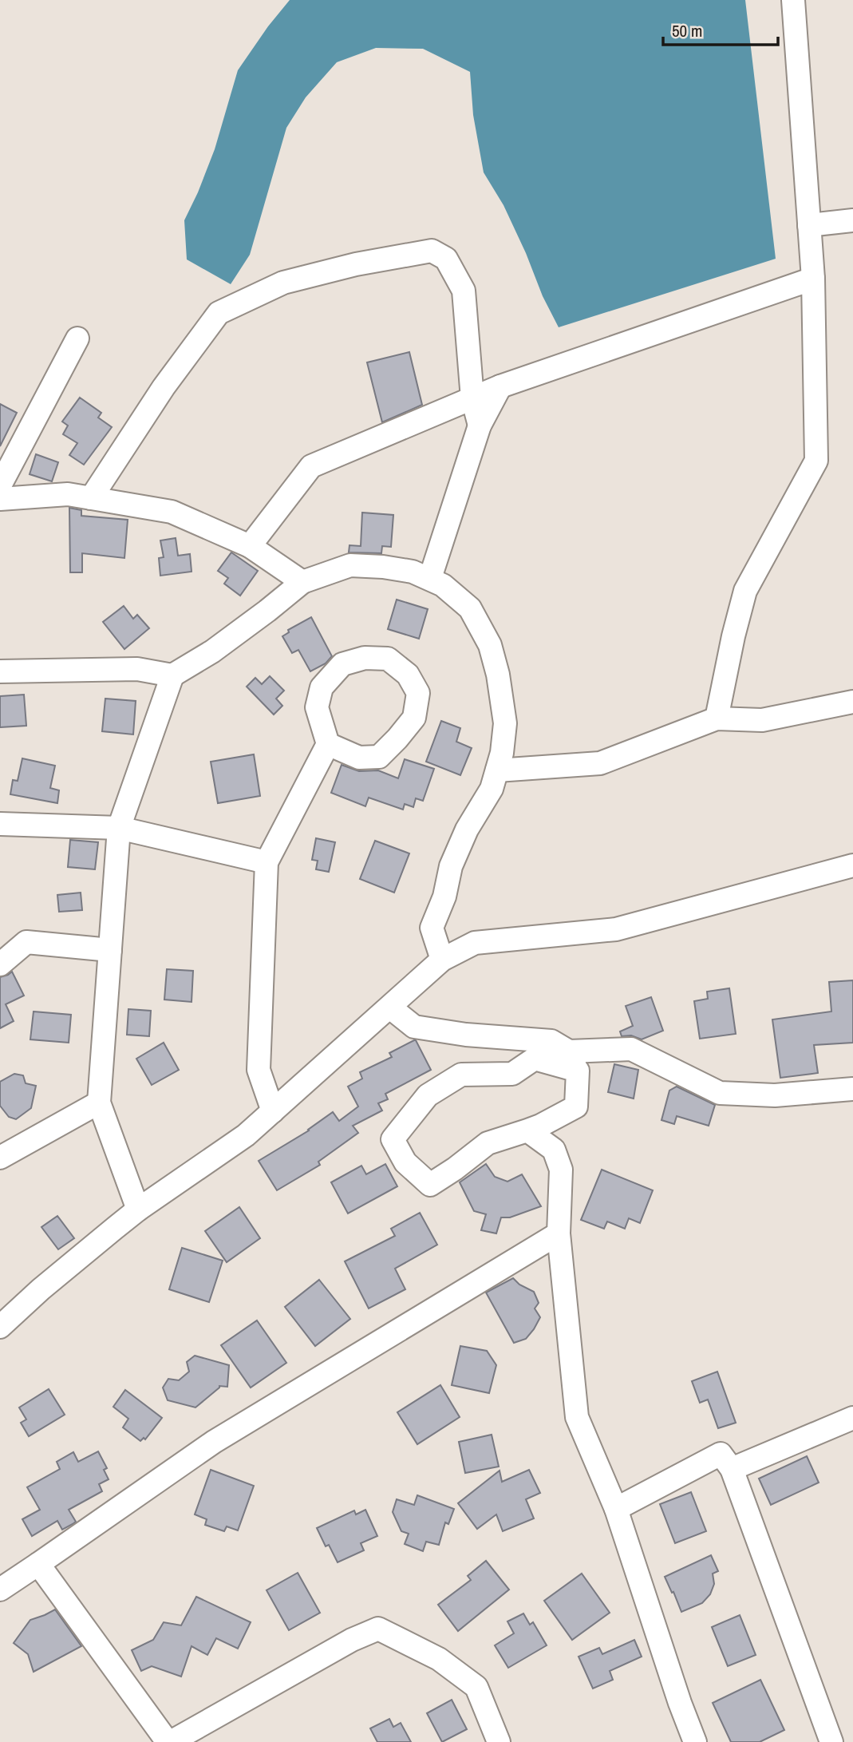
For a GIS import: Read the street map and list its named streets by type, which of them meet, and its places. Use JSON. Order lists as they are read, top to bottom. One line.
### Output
{"scale_bar":"50 m"}
